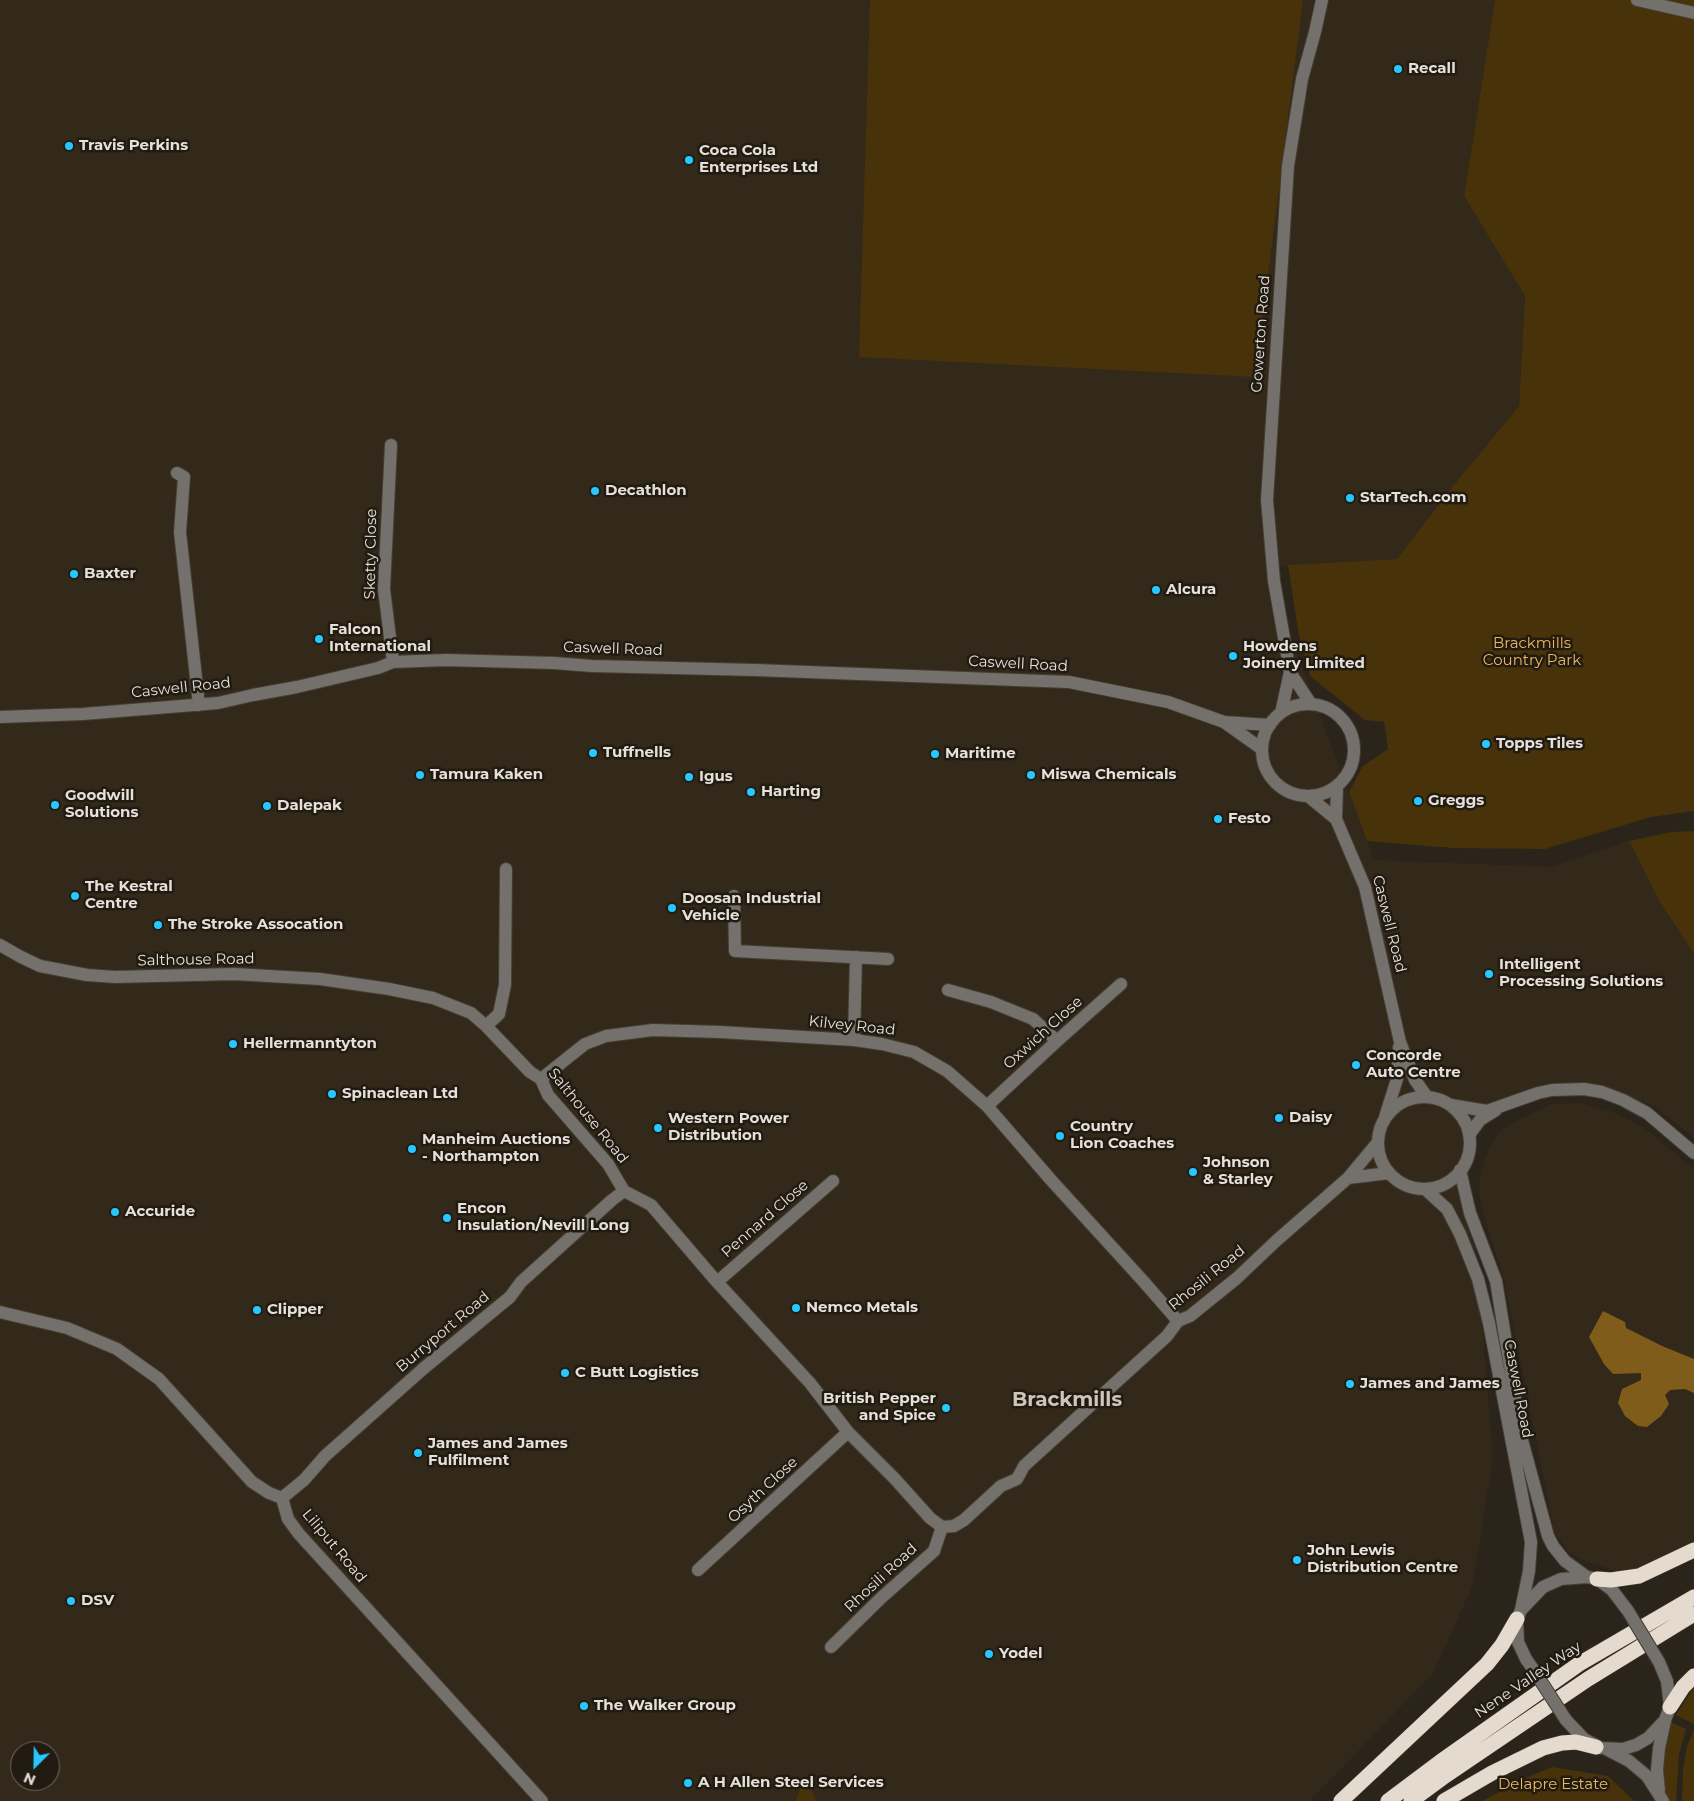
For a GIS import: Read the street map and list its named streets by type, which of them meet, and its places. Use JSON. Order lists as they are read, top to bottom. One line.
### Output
{"streets":{"highway":["Nene Valley Way"],"street":["Gowerton Road","Sketty Close","Caswell Road","Salthouse Road","Kilvey Road","Oxwich Close","Pennard Close","Rhosili Road","Burryport Road","Osyth Close","Liliput Road"]},"crossings":[["Gowerton Road","Caswell Road"],["Sketty Close","Caswell Road"],["Caswell Road","Rhosili Road"],["Salthouse Road","Kilvey Road"],["Salthouse Road","Burryport Road"],["Kilvey Road","Oxwich Close"],["Kilvey Road","Rhosili Road"],["Burryport Road","Liliput Road"]],"districts":["Brackmills"],"parks":["Brackmills Country Park","Delapre Estate"],"places":["Recall","Travis Perkins","Coca Cola Enterprises Ltd","Decathlon","StarTech.com","Baxter","Alcura","Falcon International","Howdens Joinery Limited","Topps Tiles","Tuffnells","Maritime","Tamura Kaken","Miswa Chemicals","Igus","Harting","Greggs","Goodwill Solutions","Dalepak","Festo","The Kestral Centre","Doosan Industrial Vehicle","The Stroke Assocation","Intelligent Processing Solutions","Hellermanntyton","Concorde Auto Centre","Spinaclean Ltd","Daisy","Western Power Distribution","Country Lion Coaches","Manheim Auctions - Northampton","Johnson & Starley","Accuride","Encon Insulation/Nevill Long","Nemco Metals","Clipper","C Butt Logistics","James and James","British Pepper and Spice","James and James Fulfilment","John Lewis Distribution Centre","DSV","Yodel","The Walker Group","A H Allen Steel Services"],"north":"bottom left"}
